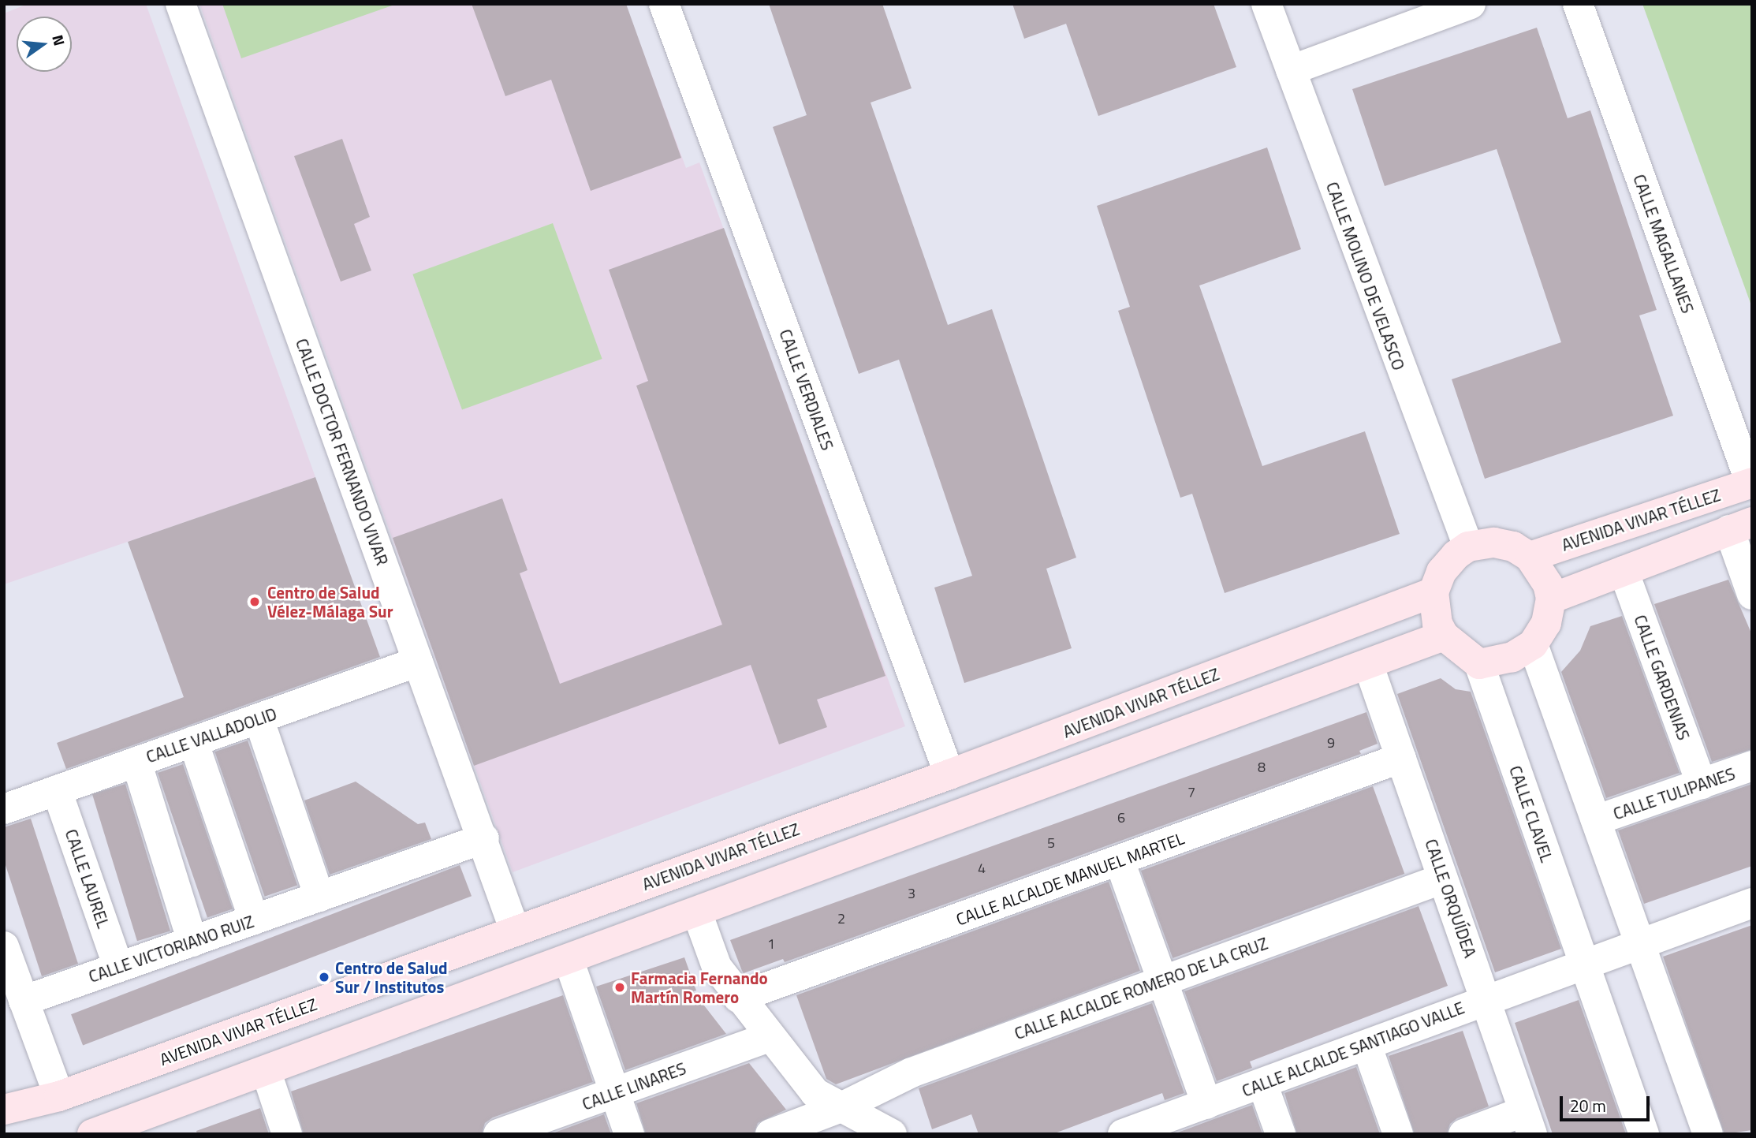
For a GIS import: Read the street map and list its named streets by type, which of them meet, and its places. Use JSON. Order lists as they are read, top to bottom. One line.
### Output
{"streets":{"street":["CALLE MAGALLANES","CALLE MOLINO DE VELASCO","CALLE VERDIALES","CALLE DOCTOR FERNANDO VIVAR","AVENIDA VIVAR TÉLLEZ","CALLE GARDENIAS","CALLE VALLADOLID","CALLE TULIPANES","CALLE CLAVEL","CALLE LAUREL","CALLE ALCALDE MANUEL MARTEL","CALLE ORQUÍDEA","CALLE VICTORIANO RUIZ","CALLE ALCALDE ROMERO DE LA CRUZ","CALLE ALCALDE SANTIAGO VALLE","CALLE LINARES"]},"crossings":[["CALLE MAGALLANES","AVENIDA VIVAR TÉLLEZ"],["CALLE MOLINO DE VELASCO","AVENIDA VIVAR TÉLLEZ"],["CALLE MOLINO DE VELASCO","CALLE CLAVEL"],["CALLE VERDIALES","AVENIDA VIVAR TÉLLEZ"],["CALLE DOCTOR FERNANDO VIVAR","AVENIDA VIVAR TÉLLEZ"],["CALLE DOCTOR FERNANDO VIVAR","CALLE VALLADOLID"],["CALLE DOCTOR FERNANDO VIVAR","CALLE VICTORIANO RUIZ"],["AVENIDA VIVAR TÉLLEZ","CALLE CLAVEL"],["CALLE GARDENIAS","CALLE TULIPANES"],["CALLE VALLADOLID","CALLE LAUREL"],["CALLE CLAVEL","CALLE ALCALDE SANTIAGO VALLE"],["CALLE LAUREL","CALLE VICTORIANO RUIZ"],["CALLE ALCALDE MANUEL MARTEL","CALLE ORQUÍDEA"],["CALLE ORQUÍDEA","CALLE ALCALDE ROMERO DE LA CRUZ"],["CALLE ORQUÍDEA","CALLE ALCALDE SANTIAGO VALLE"]],"places":["Centro de Salud Vélez-Málaga Sur","Centro de Salud Sur / Institutos","Farmacia Fernando Martín Romero"],"house_numbers":["9","8","7","6","5","4","3","2","1"],"scale_bar":"20 m","north":"right"}
